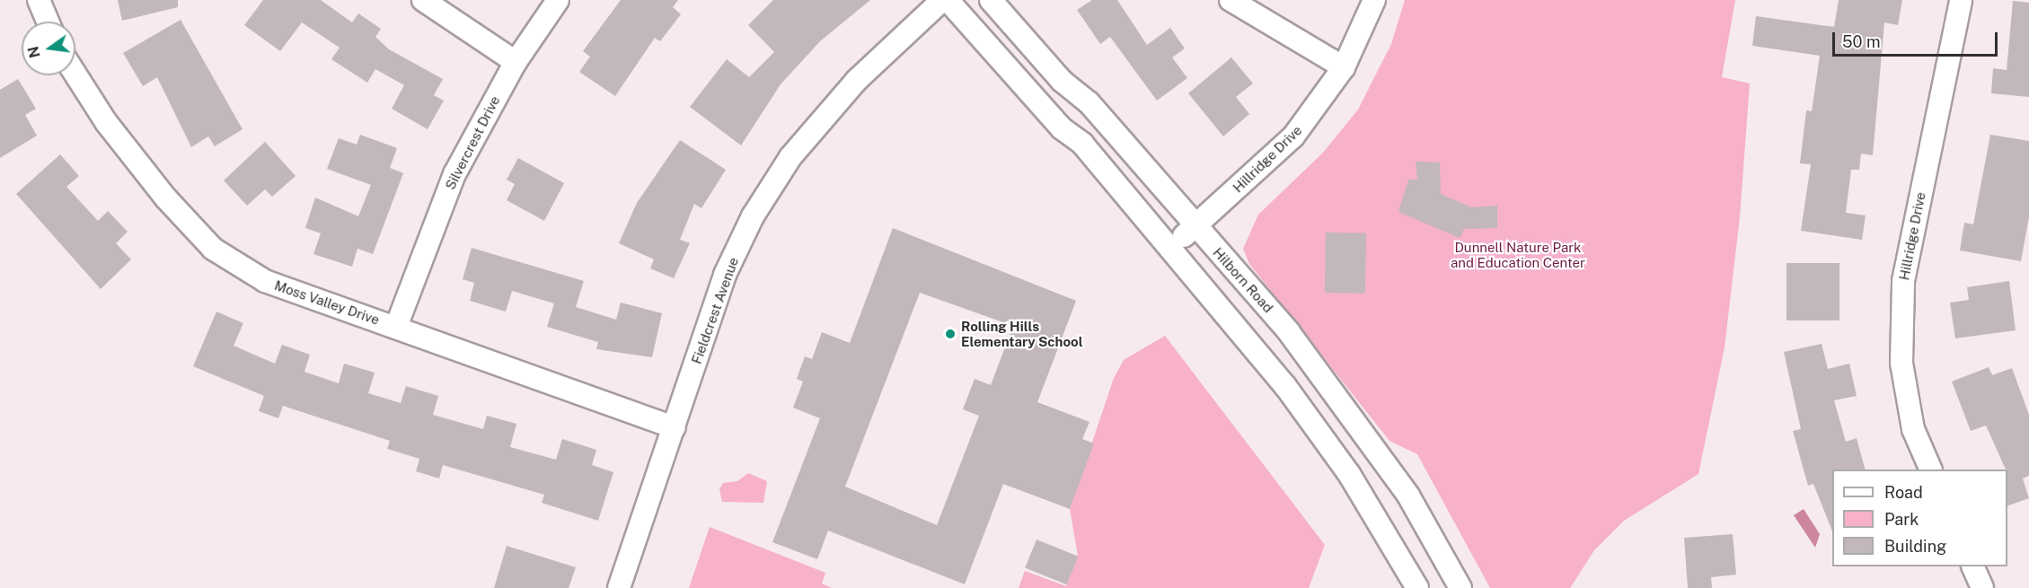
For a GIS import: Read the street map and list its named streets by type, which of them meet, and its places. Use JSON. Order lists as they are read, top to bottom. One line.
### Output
{"streets":{"street":["Silvercrest Drive","Hillridge Drive","Hilborn Road","Moss Valley Drive","Fieldcrest Avenue"]},"crossings":[["Silvercrest Drive","Moss Valley Drive"],["Hillridge Drive","Hilborn Road"],["Moss Valley Drive","Fieldcrest Avenue"]],"parks":["Dunnell Nature Park and Education Center"],"places":["Rolling Hills Elementary School"],"legend":["Road","Park","Building"],"scale_bar":"50 m","north":"left"}
